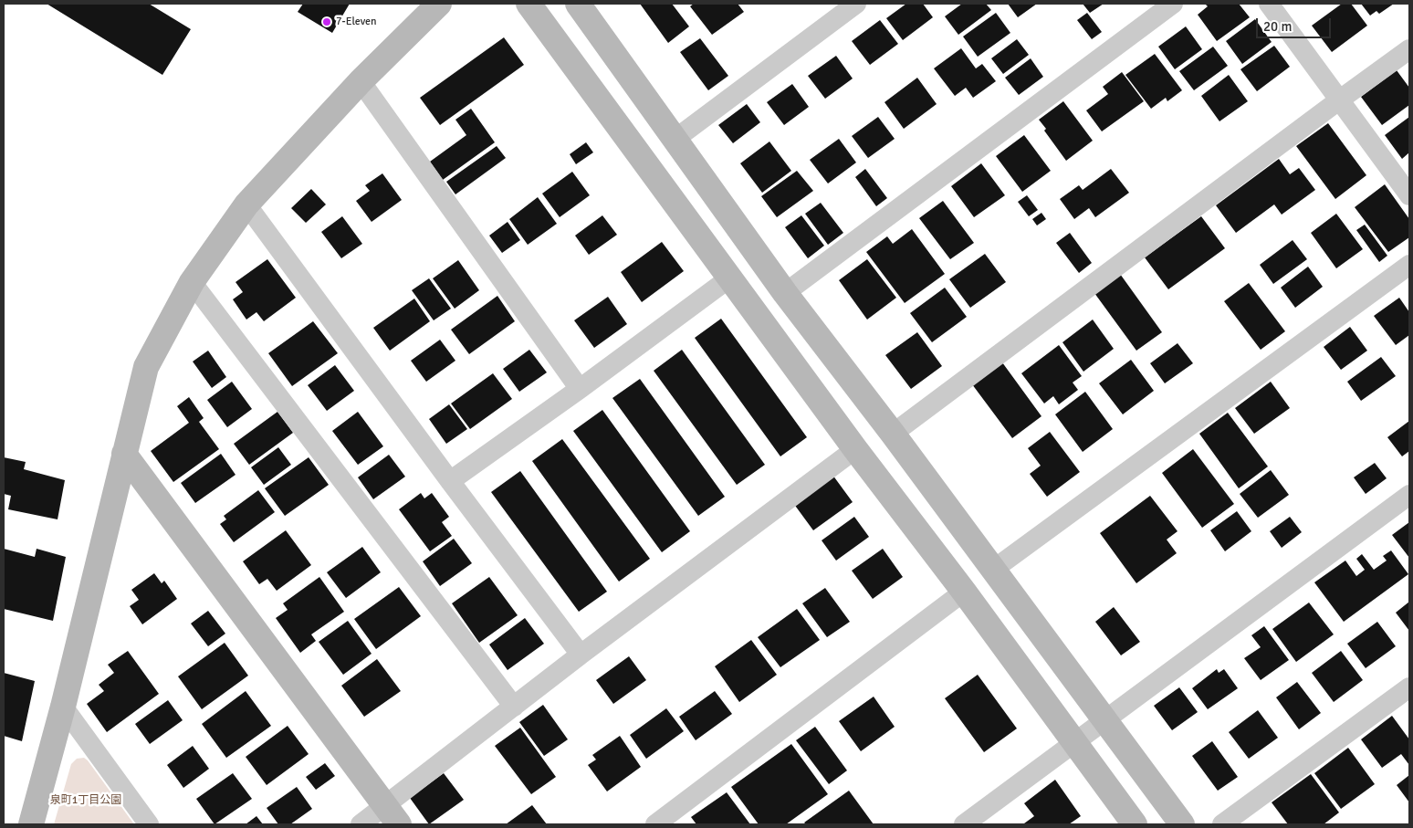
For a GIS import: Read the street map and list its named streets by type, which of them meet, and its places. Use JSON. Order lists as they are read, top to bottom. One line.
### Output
{"parks":["泉町1丁目公園"],"places":["7-Eleven"],"scale_bar":"20 m"}
